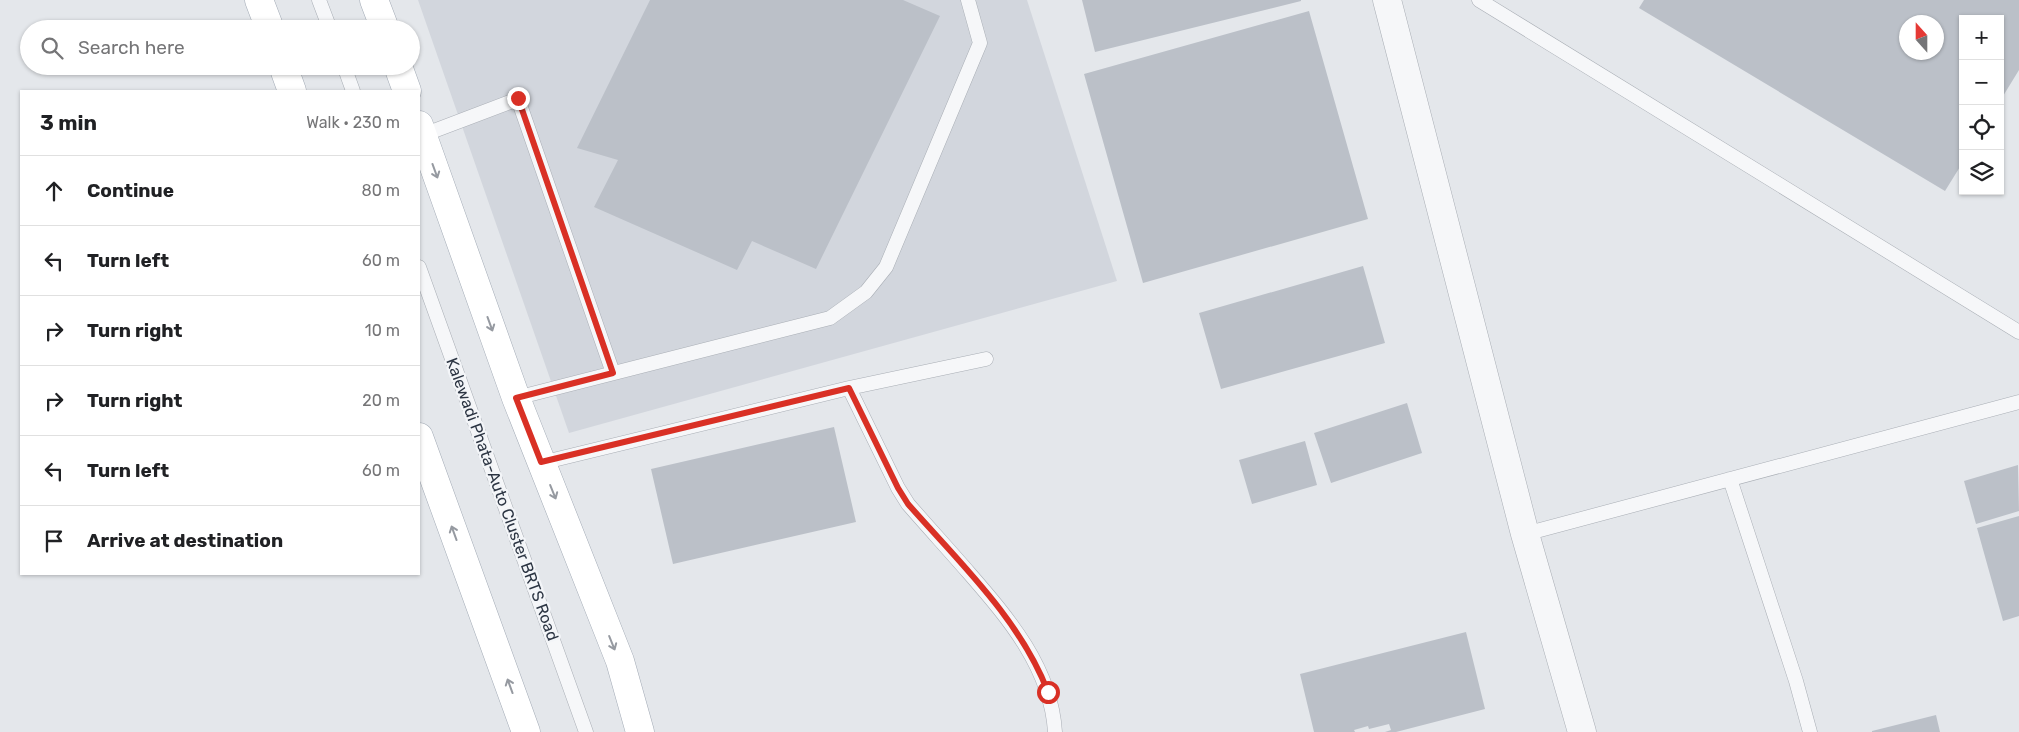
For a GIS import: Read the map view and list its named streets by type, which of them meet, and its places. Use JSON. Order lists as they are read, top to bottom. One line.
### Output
{"streets":{"lane":["Kalewadi Phata-Auto Cluster BRTS Road"]},"north":"top","page":{"map_buttons":["+","−"],"search":"Search here","heading":["3 min","Walk · 230 m"],"list":[["Continue","80 m"],["Turn left","60 m"],["Turn right","10 m"],["Turn right","20 m"],["Turn left","60 m"],"Arrive at destination"]}}
